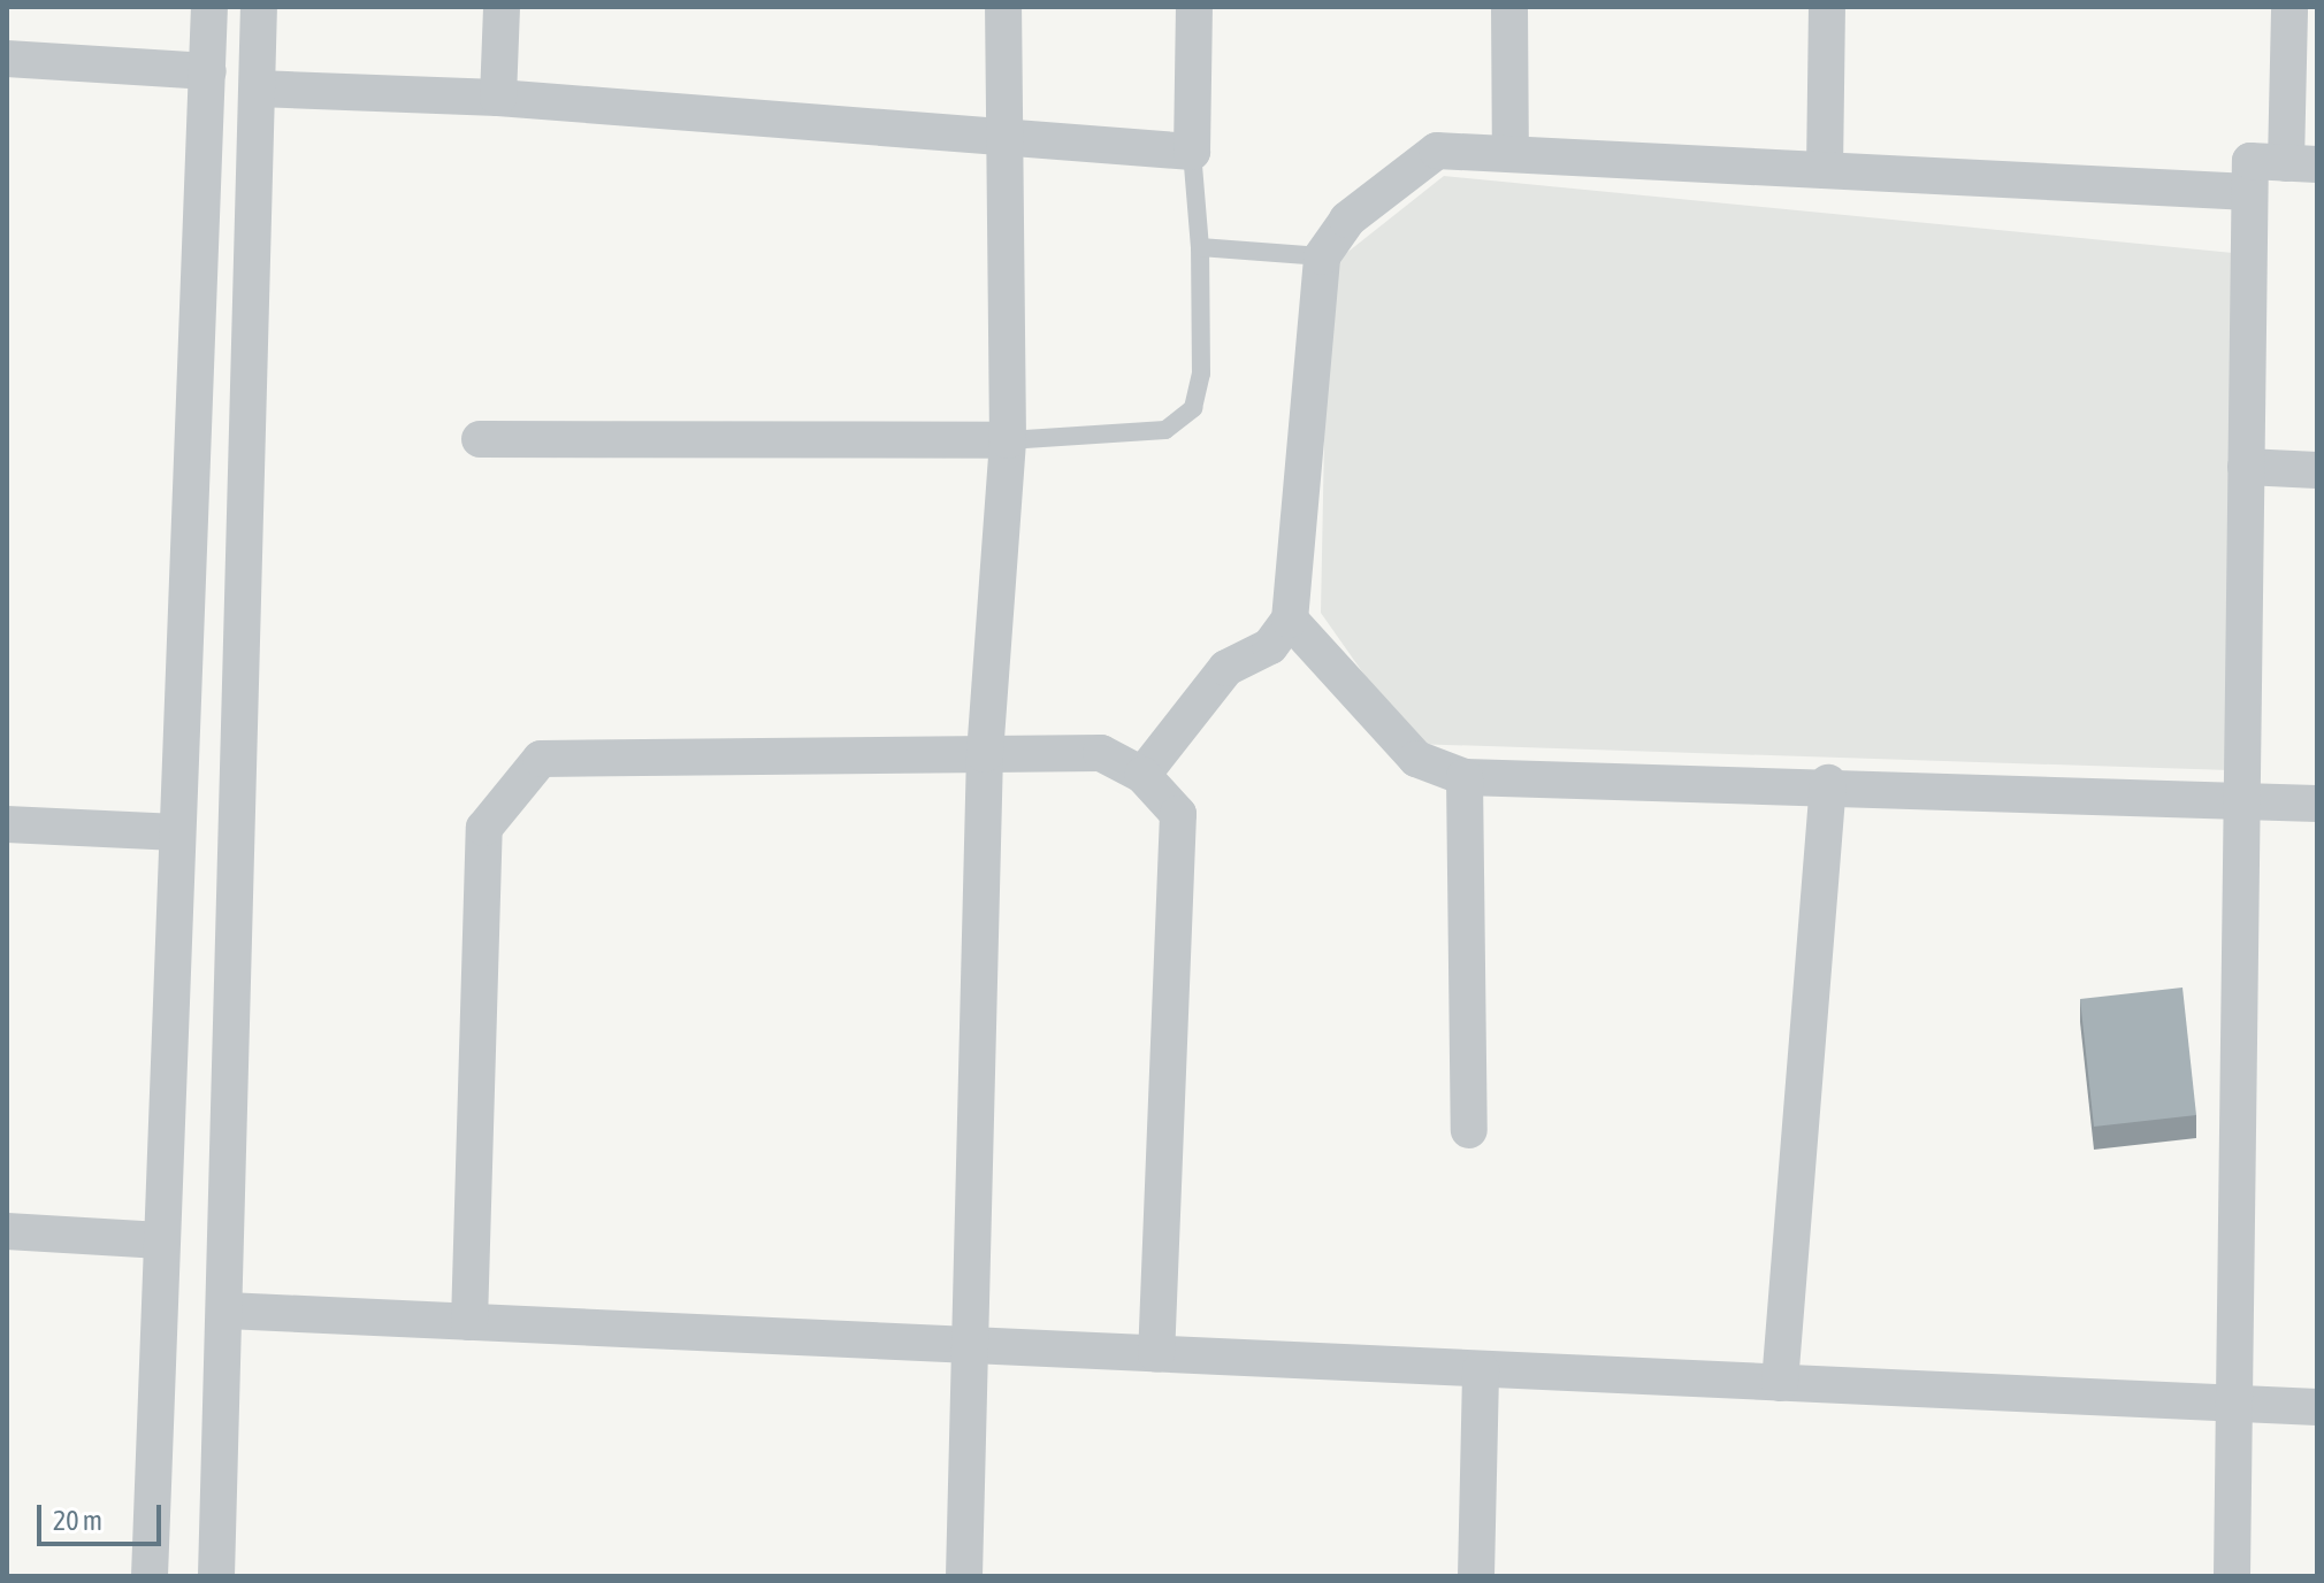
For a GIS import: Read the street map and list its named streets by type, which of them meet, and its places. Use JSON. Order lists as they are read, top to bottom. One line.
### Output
{"scale_bar":"20 m"}
